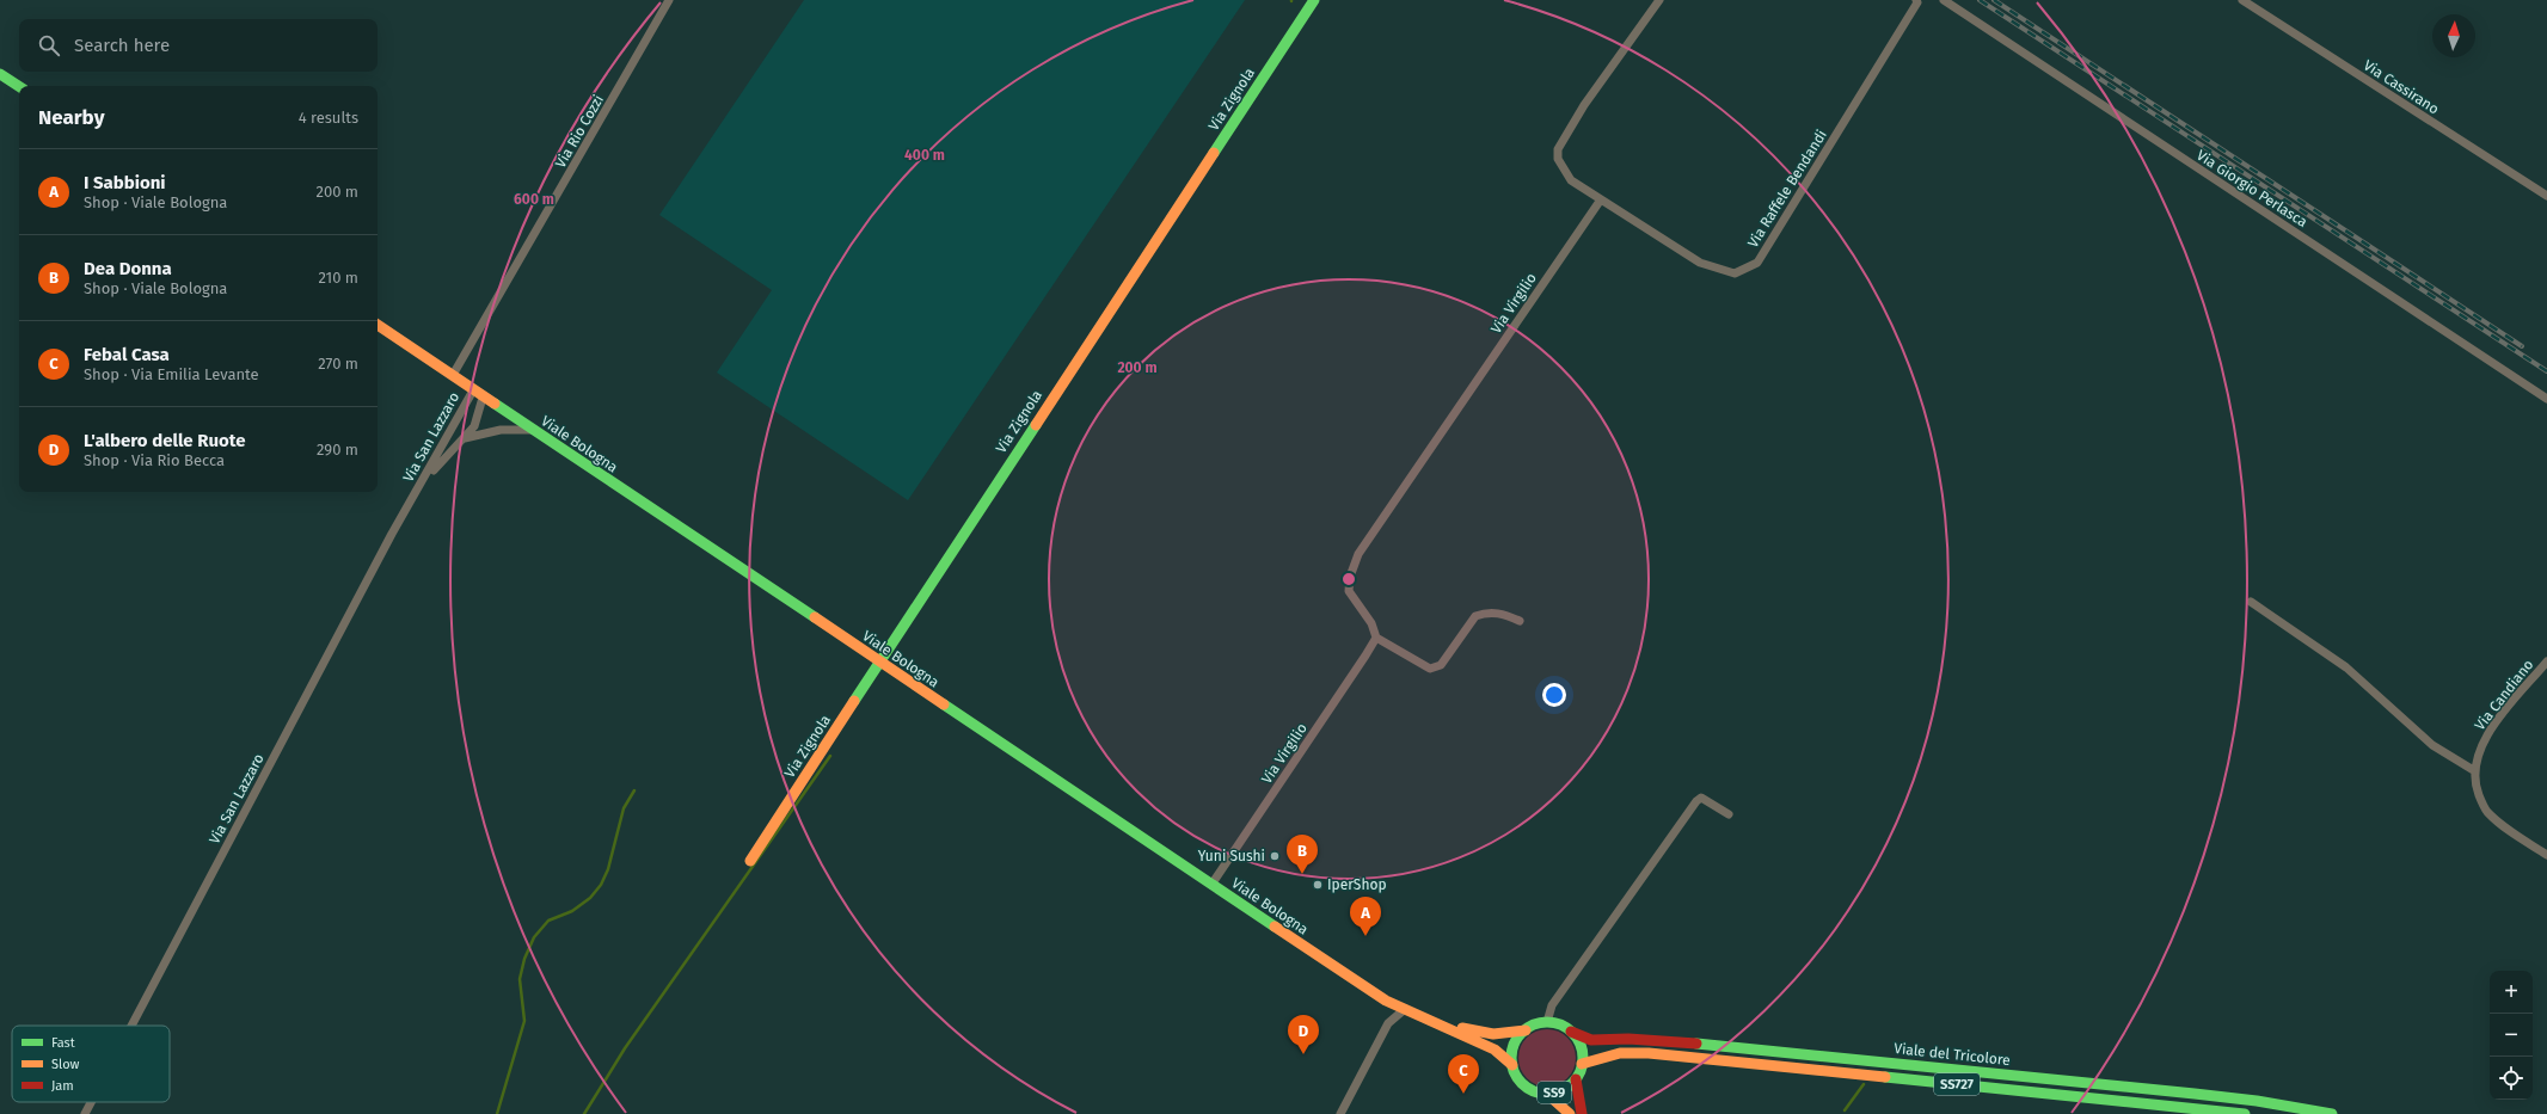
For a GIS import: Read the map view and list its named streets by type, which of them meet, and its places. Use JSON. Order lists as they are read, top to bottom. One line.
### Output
{"streets":{"main road":["Via Zignola","Viale Bologna","Viale del Tricolore","SS727","SS9"],"street":["Via Cassirano","Via Rio Cozzi","Via Raffele Bendandi","Via Giorgio Perlasca","Via Virgilio","Via San Lazzaro","Via Candiano"]},"crossings":[["Via Zignola","Viale Bologna"],["Via Rio Cozzi","Viale Bologna"],["Via Raffele Bendandi","Via Virgilio"],["Via Virgilio","Viale Bologna"],["Via San Lazzaro","Viale Bologna"],["Viale del Tricolore","SS9"]],"places":["Yuni Sushi","IperShop"],"legend":["Fast","Slow","Jam"],"north":"top","page":{"search":"Search here","heading":["Nearby","4 results"],"list":[{"mark":"A","name":"I Sabbioni","note":"Shop · Viale Bologna","value":"200 m"},{"mark":"B","name":"Dea Donna","note":"Shop · Viale Bologna","value":"210 m"},{"mark":"C","name":"Febal Casa","note":"Shop · Via Emilia Levante","value":"270 m"},{"mark":"D","name":"L'albero delle Ruote","note":"Shop · Via Rio Becca","value":"290 m"}],"pins":["B","A","D","C"],"map_buttons":["+","−"]},"rings":["400 m","600 m","200 m"]}
